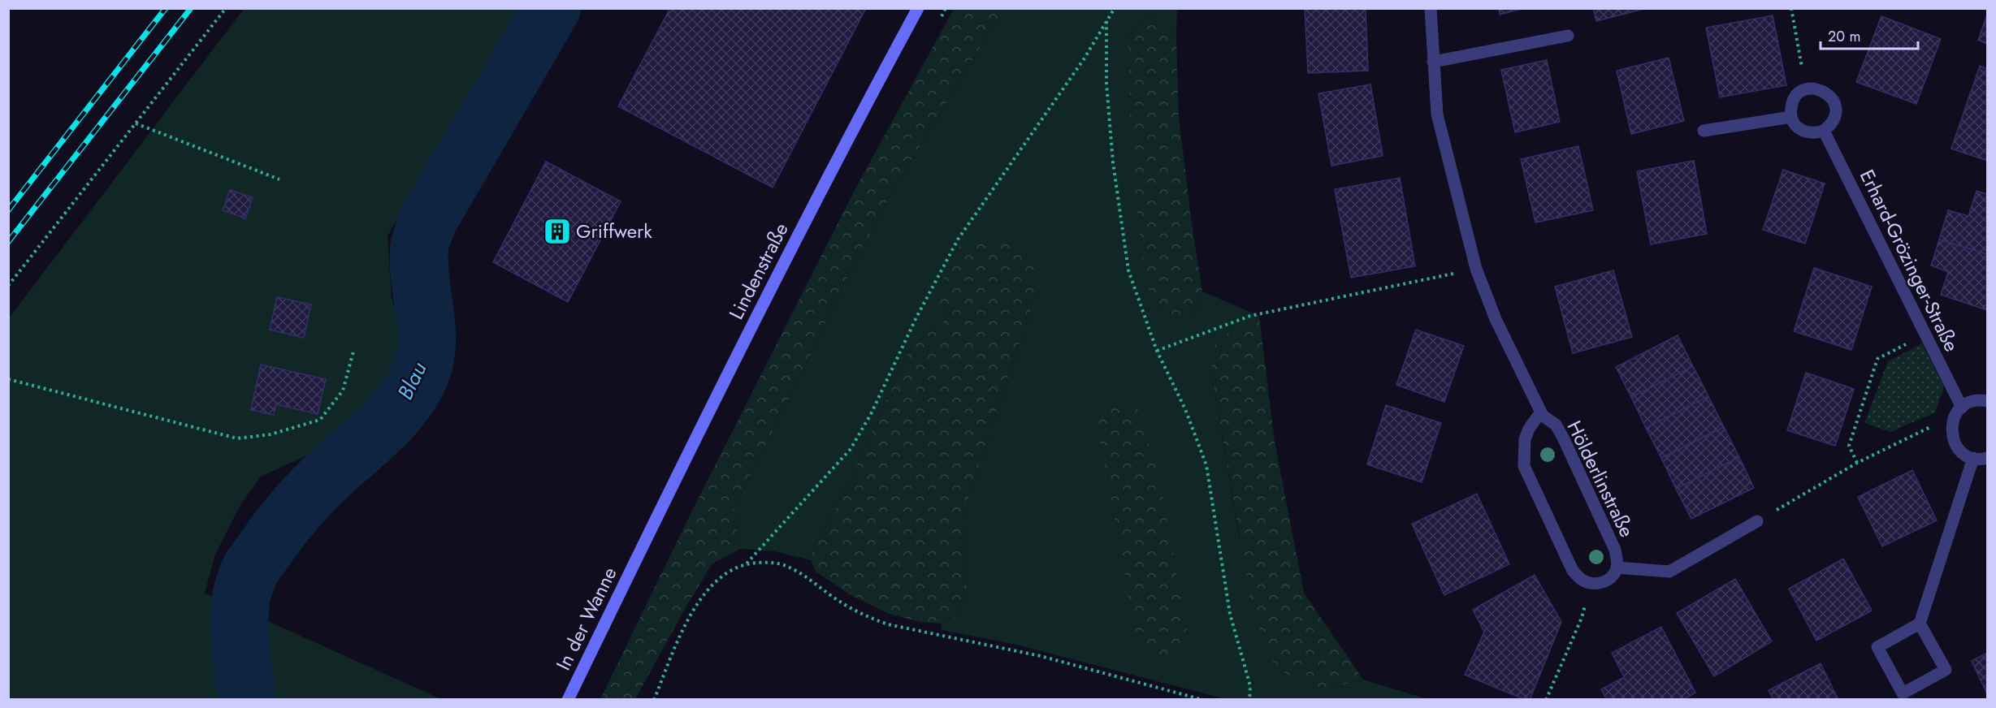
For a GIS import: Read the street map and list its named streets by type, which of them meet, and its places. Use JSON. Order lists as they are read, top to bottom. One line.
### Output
{"streets":{"street":["Erhard-Grözinger-Straße","Lindenstraße","Hölderlinstraße","In der Wanne"]},"crossings":[["Lindenstraße","In der Wanne"]],"water":["Blau"],"places":{"building":["Griffwerk"]},"scale_bar":"20 m"}
